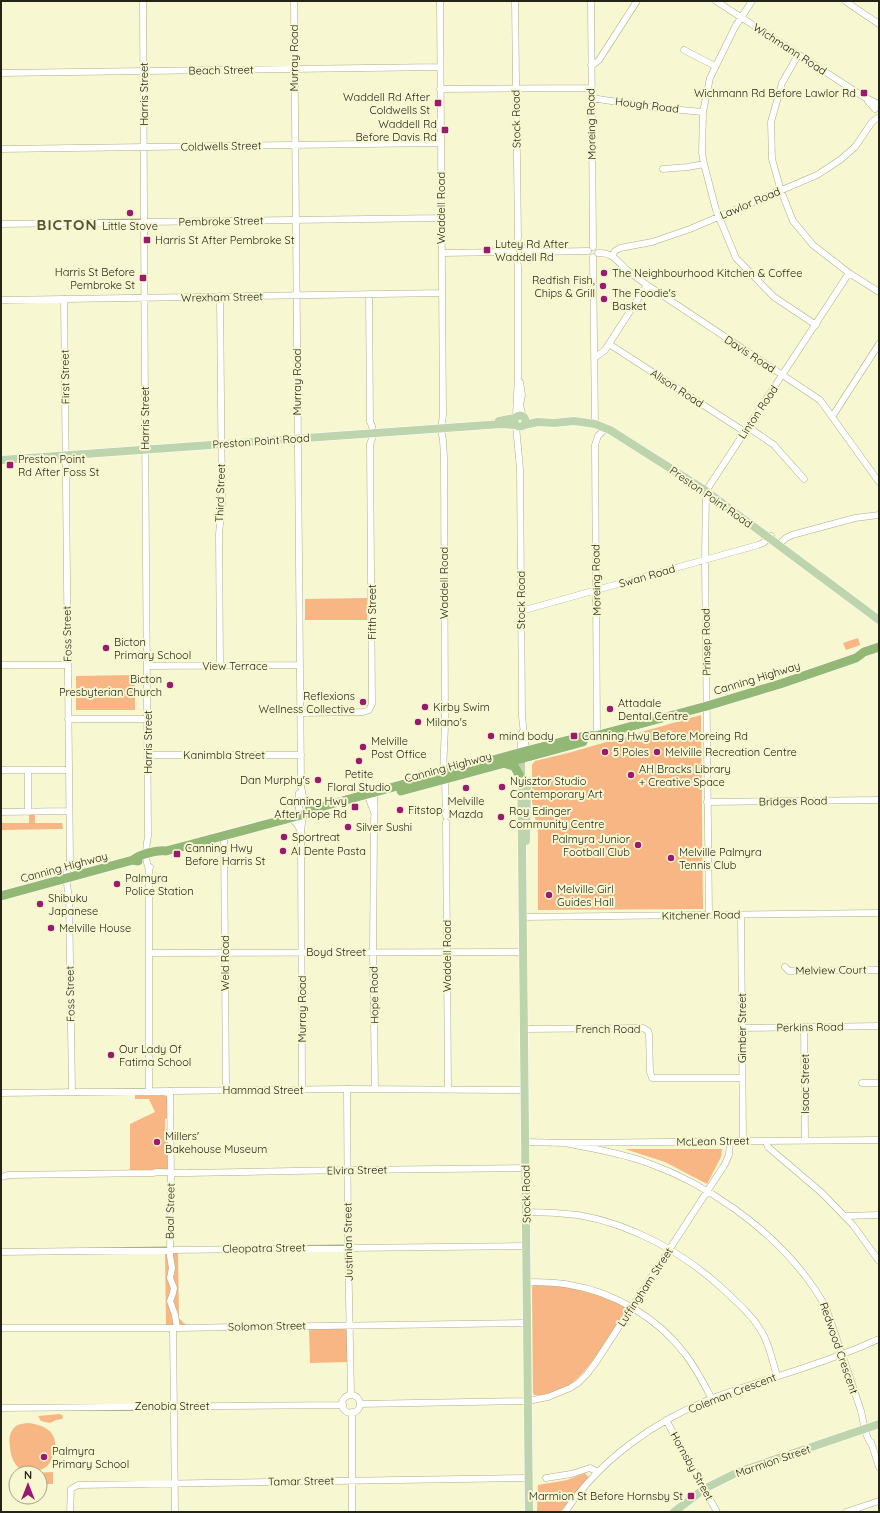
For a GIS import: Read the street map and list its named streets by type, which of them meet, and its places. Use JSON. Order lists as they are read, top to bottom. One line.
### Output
{"streets":{"highway":["Canning Highway"],"main road":["Stock Road","Preston Point Road","Marmion Street"],"street":["Wichmann Road","Murray Road","Beach Street","Harris Street","Hough Road","Moreing Road","Coldwells Street","Lawlor Road","Waddell Road","Pembroke Street","Wrexham Street","Davis Road","First Street","Alison Road","Linton Road","Third Street","Swan Road","Fifth Street","Foss Street","Prinsep Road","View Terrace","Kanimbla Street","Bridges Road","Kitchener Road","Boyd Street","Weld Road","Melview Court","Hope Road","Perkins Road","Gimber Street","French Road","Isaac Street","Hammad Street","McLean Street","Elvira Street","Baal Street","Justinian Street","Cleopatra Street","Luffingham Street","Solomon Street","Redwood Crescent","Coleman Crescent","Zenobia Street","Hornsby Street","Tamar Street"]},"crossings":[["Wichmann Road","Lawlor Road"],["Murray Road","Beach Street"],["Murray Road","Coldwells Street"],["Murray Road","Pembroke Street"],["Murray Road","Wrexham Street"],["Murray Road","Preston Point Road"],["Murray Road","Fifth Street"],["Murray Road","View Terrace"],["Murray Road","Canning Highway"],["Murray Road","Kanimbla Street"],["Murray Road","Boyd Street"],["Murray Road","Hammad Street"],["Beach Street","Harris Street"],["Beach Street","Waddell Road"],["Harris Street","Coldwells Street"],["Harris Street","Pembroke Street"],["Harris Street","Wrexham Street"],["Harris Street","Preston Point Road"],["Harris Street","View Terrace"],["Harris Street","Canning Highway"],["Harris Street","Kanimbla Street"],["Harris Street","Boyd Street"],["Harris Street","Hammad Street"],["Hough Road","Moreing Road"],["Stock Road","Preston Point Road"],["Stock Road","Swan Road"],["Stock Road","Canning Highway"],["Stock Road","Kitchener Road"],["Stock Road","Boyd Street"],["Stock Road","French Road"],["Stock Road","Hammad Street"],["Stock Road","McLean Street"],["Stock Road","Elvira Street"],["Stock Road","Cleopatra Street"],["Stock Road","Luffingham Street"],["Stock Road","Solomon Street"],["Stock Road","Tamar Street"],["Moreing Road","Preston Point Road"],["Moreing Road","Swan Road"],["Moreing Road","Canning Highway"],["Coldwells Street","Waddell Road"],["Lawlor Road","Davis Road"],["Waddell Road","Pembroke Street"],["Waddell Road","Wrexham Street"],["Waddell Road","Preston Point Road"],["Waddell Road","Canning Highway"],["Waddell Road","Boyd Street"],["Waddell Road","Hammad Street"],["Wrexham Street","First Street"],["Wrexham Street","Third Street"],["Wrexham Street","Fifth Street"],["Davis Road","Linton Road"],["First Street","Preston Point Road"],["First Street","Foss Street"],["Alison Road","Linton Road"],["Linton Road","Preston Point Road"],["Linton Road","Prinsep Road"],["Preston Point Road","Third Street"],["Preston Point Road","Swan Road"],["Preston Point Road","Fifth Street"],["Preston Point Road","Foss Street"],["Preston Point Road","Prinsep Road"],["Third Street","View Terrace"],["Swan Road","Prinsep Road"],["Foss Street","Canning Highway"],["Foss Street","Hammad Street"],["Prinsep Road","Canning Highway"],["Prinsep Road","Bridges Road"],["Prinsep Road","Kitchener Road"],["Canning Highway","Weld Road"],["Canning Highway","Hope Road"],["Kitchener Road","Gimber Street"],["Boyd Street","Weld Road"],["Boyd Street","Hope Road"],["Weld Road","Hammad Street"],["Hope Road","Hammad Street"],["Perkins Road","Gimber Street"],["Perkins Road","Isaac Street"],["Gimber Street","French Road"],["Gimber Street","McLean Street"],["Isaac Street","McLean Street"],["Hammad Street","Baal Street"],["Hammad Street","Justinian Street"],["McLean Street","Luffingham Street"],["McLean Street","Redwood Crescent"],["Elvira Street","Baal Street"],["Elvira Street","Justinian Street"],["Baal Street","Cleopatra Street"],["Baal Street","Solomon Street"],["Baal Street","Zenobia Street"],["Baal Street","Tamar Street"],["Justinian Street","Cleopatra Street"],["Justinian Street","Solomon Street"],["Justinian Street","Zenobia Street"],["Luffingham Street","Redwood Crescent"],["Redwood Crescent","Coleman Crescent"],["Redwood Crescent","Marmion Street"],["Coleman Crescent","Hornsby Street"],["Marmion Street","Hornsby Street"]],"districts":["BICTON"],"places":{"transit":["Wichmann Rd Before Lawlor Rd","Waddell Rd After Coldwells St","Waddell Rd Before Davis Rd","Harris St After Pembroke St","Lutey Rd After Waddell Rd","Harris St Before Pembroke St","Preston Point Rd After Foss St","Canning Hwy Before Moreing Rd","Canning Hwy After Hope Rd","Canning Hwy Before Harris St","Marmion St Before Hornsby St"],"other":["Little Stove","The Neighbourhood Kitchen & Coffee","Redfish Fish, Chips & Grill","The Foodie's Basket","Bicton Primary School","Bicton Presbyterian Church","Reflexions Wellness Collective","Kirby Swim","Attadale Dental Centre","Milano's","mind body","Melville Post Office","5 Poles","Melville Recreation Centre","Petite Floral Studio","AH Bracks Library + Creative Space","Dan Murphy's","Nyisztor Studio Contemporary Art","Melville Mazda","Fitstop","Roy Edinger Community Centre","Silver Sushi","Sportreat","Palmyra Junior Football Club","Al Dente Pasta","Melville Palmyra Tennis Club","Palmyra Police Station","Melville Girl Guides Hall","Shibuku Japanese","Melville House","Our Lady Of Fatima School","Millers' Bakehouse Museum","Palmyra Primary School"]},"north":"top"}
